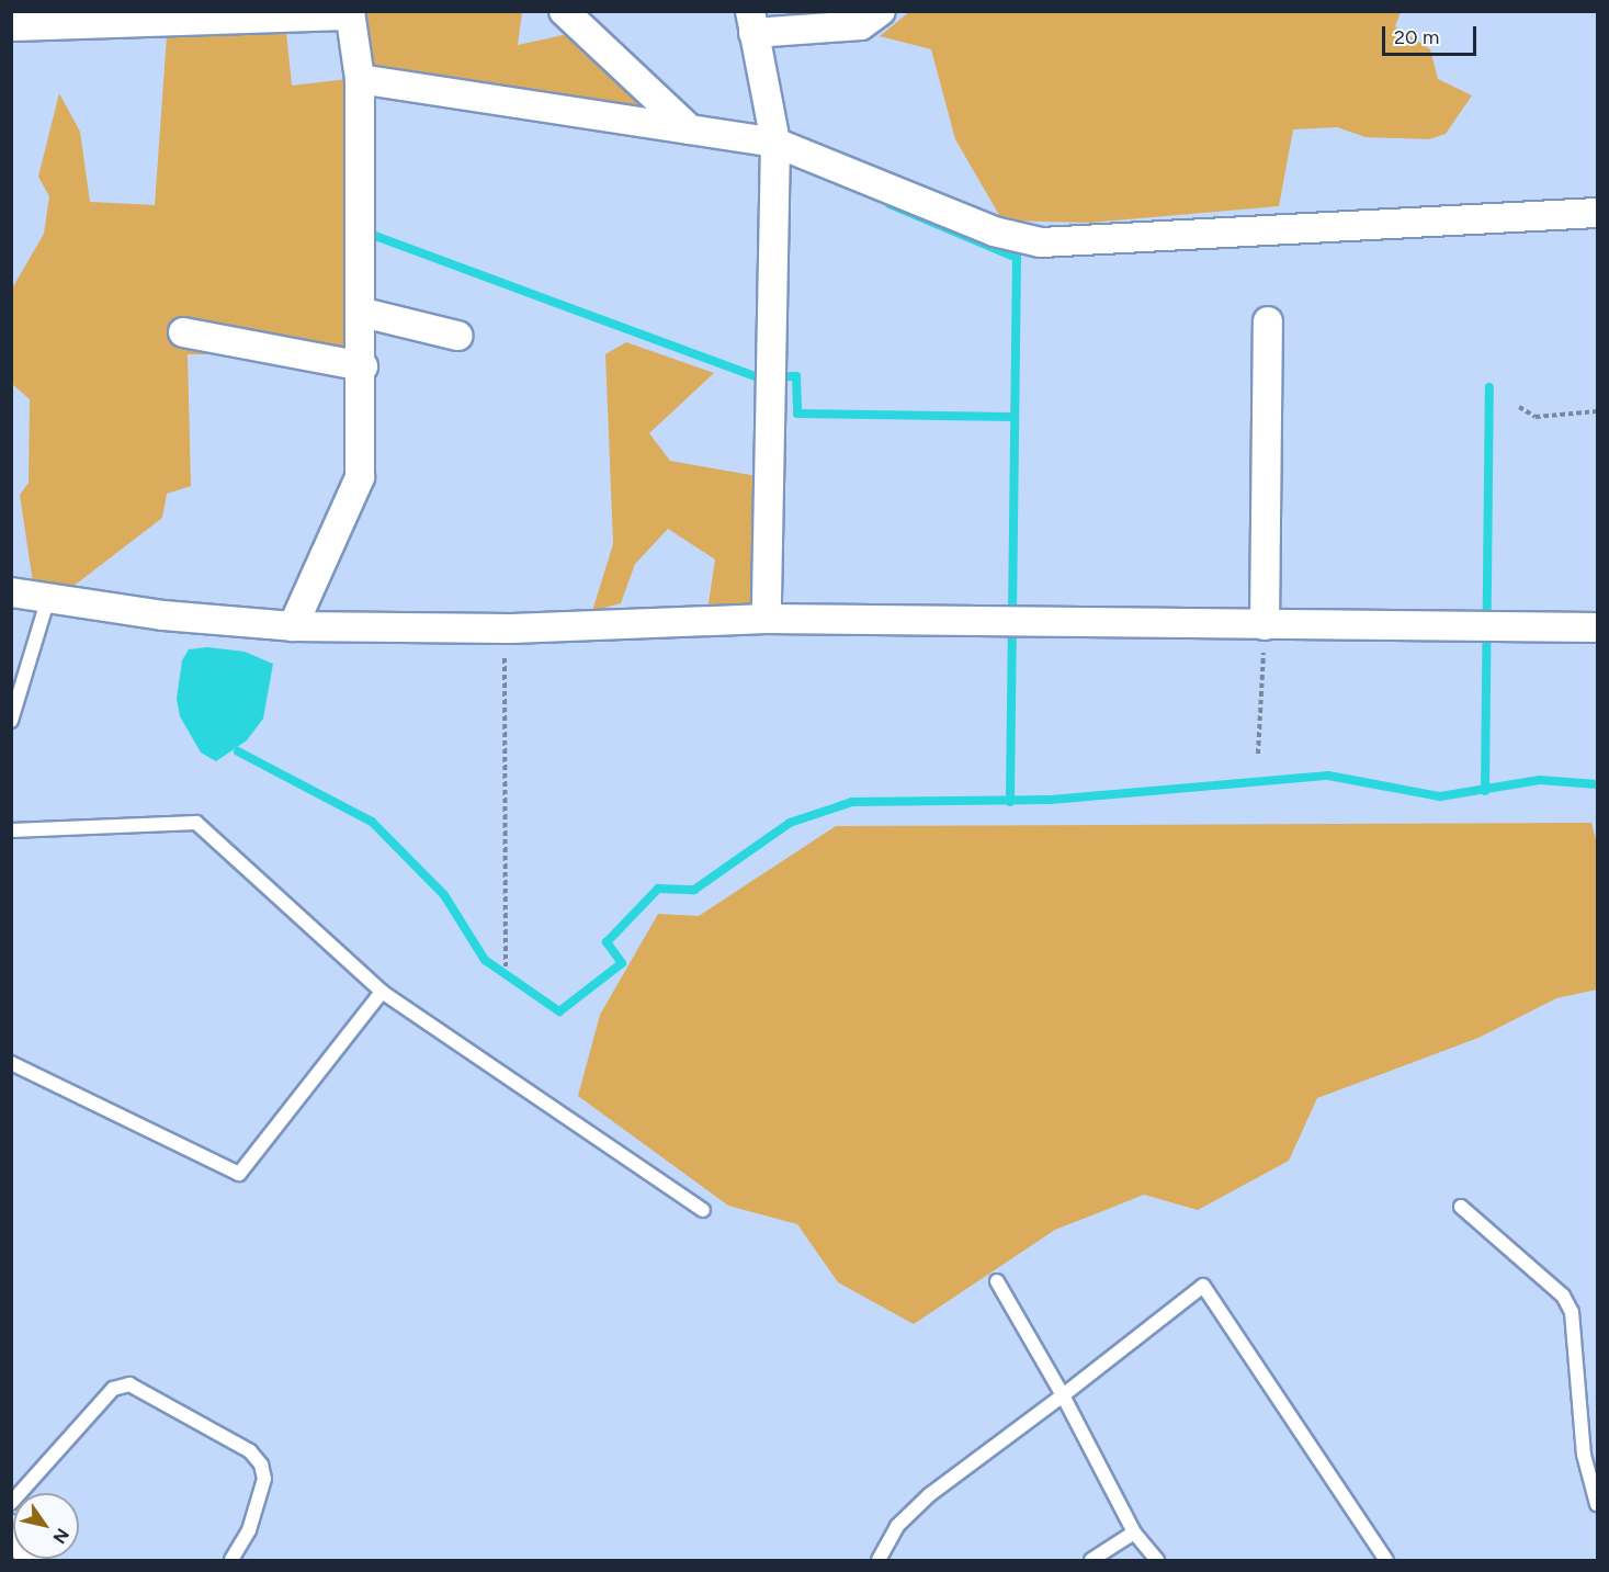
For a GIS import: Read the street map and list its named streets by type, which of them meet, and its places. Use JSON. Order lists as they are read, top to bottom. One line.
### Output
{"scale_bar":"20 m","north":"bottom right"}
